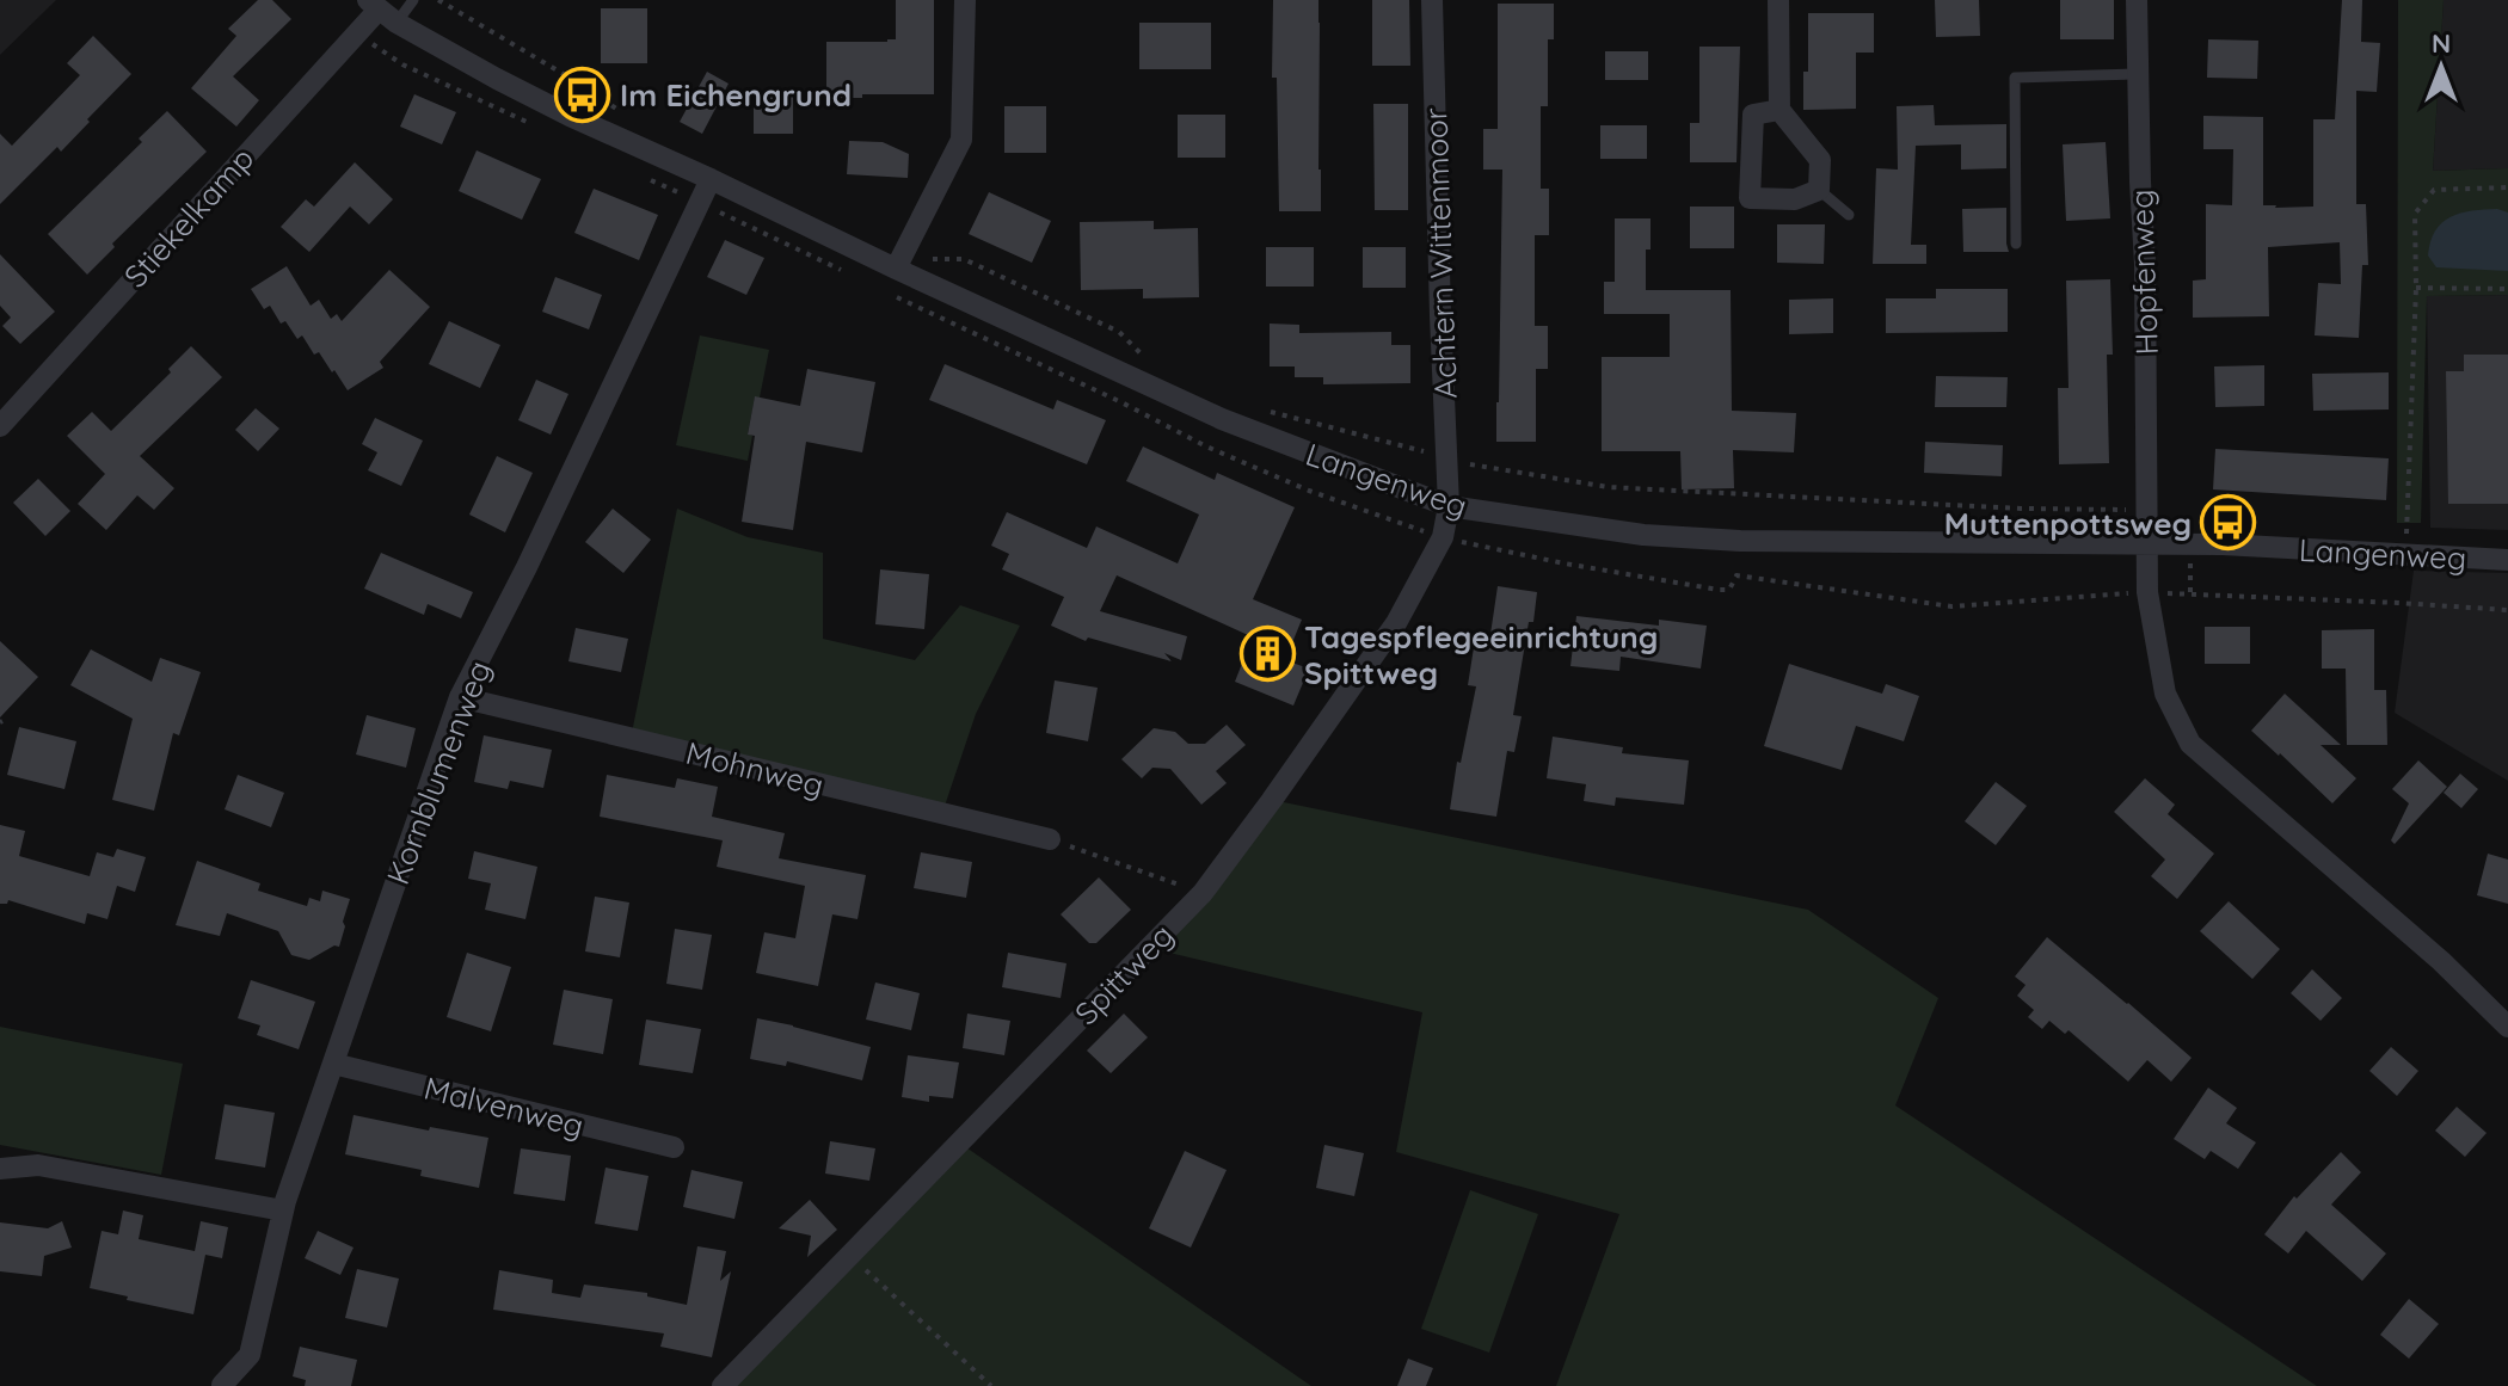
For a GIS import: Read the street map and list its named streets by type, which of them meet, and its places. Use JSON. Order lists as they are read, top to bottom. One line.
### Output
{"streets":{"street":["Stiekelkamp","Achtern Wittenmoor","Hopfenweg","Langenweg","Mohnweg","Kornblumenweg","Spittweg","Malvenweg"]},"crossings":[["Stiekelkamp","Langenweg"],["Achtern Wittenmoor","Langenweg"],["Achtern Wittenmoor","Spittweg"],["Hopfenweg","Langenweg"],["Langenweg","Kornblumenweg"],["Langenweg","Spittweg"],["Mohnweg","Kornblumenweg"],["Kornblumenweg","Malvenweg"]],"places":{"bus stop":["Im Eichengrund","Muttenpottsweg"],"building":["Tagespflegeeinrichtung Spittweg"]},"north":"top"}
